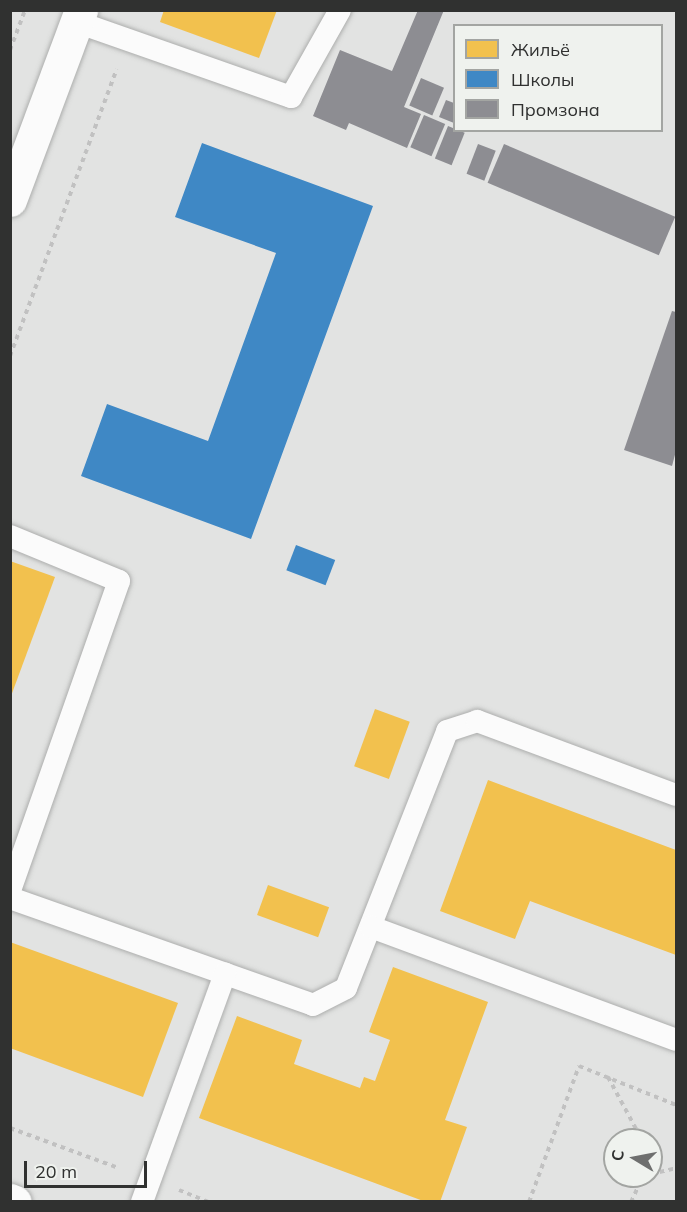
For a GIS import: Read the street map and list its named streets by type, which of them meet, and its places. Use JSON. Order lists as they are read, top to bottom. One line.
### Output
{"legend":["Жильё","Школы","Промзона"],"scale_bar":"20 m","north":"left"}
